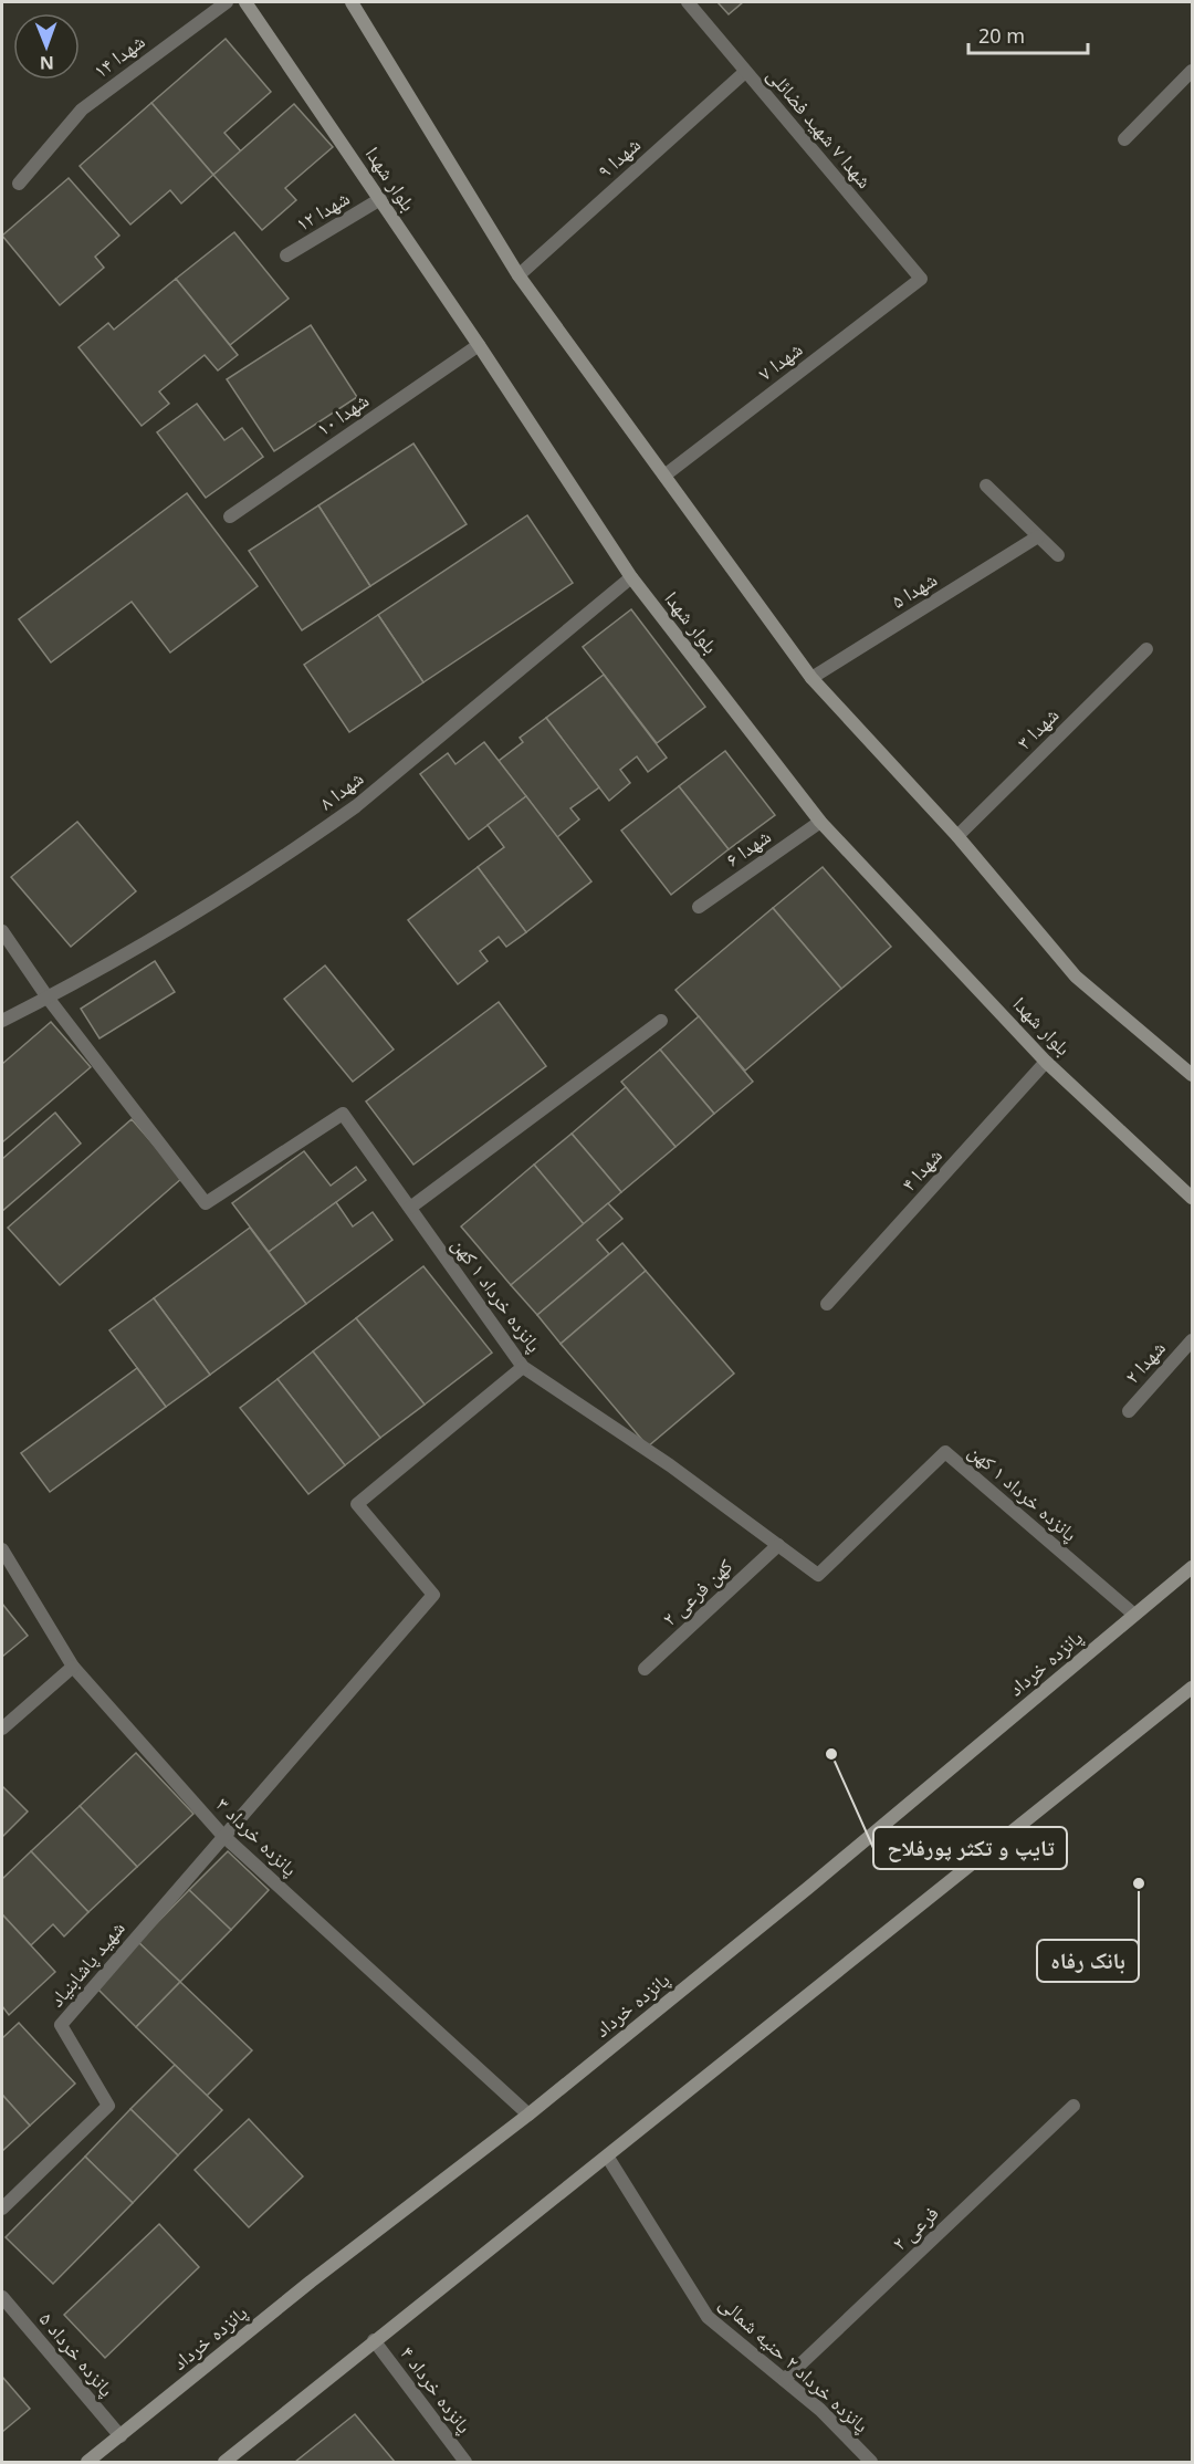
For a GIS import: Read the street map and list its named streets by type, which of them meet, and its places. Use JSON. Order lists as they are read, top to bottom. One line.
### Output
{"streets":{"main road":["بلوار شهدا","پانزده خرداد"],"street":["شهدا ۱۴","شهدا ۷ شهید فضائلی","شهدا ۹","شهدا ۱۲","شهدا ۷","شهدا ۱۰","شهدا ۵","شهدا ۳","شهدا ۸","شهدا ۶","شهدا ۴","پانزده خرداد ۱ کهن","شهدا ۲","کهن فرعی ۲","پانزده خرداد ۳","شهید پاشابنیاد","فرعی ۲","پانزده خرداد ۵","پانزده خرداد ۲ حنیه شمالی","پانزده خرداد ۴"]},"crossings":[["شهدا ۷ شهید فضائلی","شهدا ۹"],["شهدا ۷ شهید فضائلی","شهدا ۷"],["بلوار شهدا","شهدا ۱۲"],["بلوار شهدا","شهدا ۱۰"],["بلوار شهدا","شهدا ۸"],["بلوار شهدا","شهدا ۶"],["بلوار شهدا","شهدا ۴"],["شهدا ۸","پانزده خرداد ۱ کهن"],["پانزده خرداد ۱ کهن","کهن فرعی ۲"],["پانزده خرداد ۱ کهن","پانزده خرداد"],["پانزده خرداد","پانزده خرداد ۳"],["پانزده خرداد","پانزده خرداد ۵"],["پانزده خرداد ۳","شهید پاشابنیاد"],["فرعی ۲","پانزده خرداد ۲ حنیه شمالی"]],"places":["تایپ و تکثر پورفلاح","بانک رفاه"],"scale_bar":"20 m","north":"bottom"}
